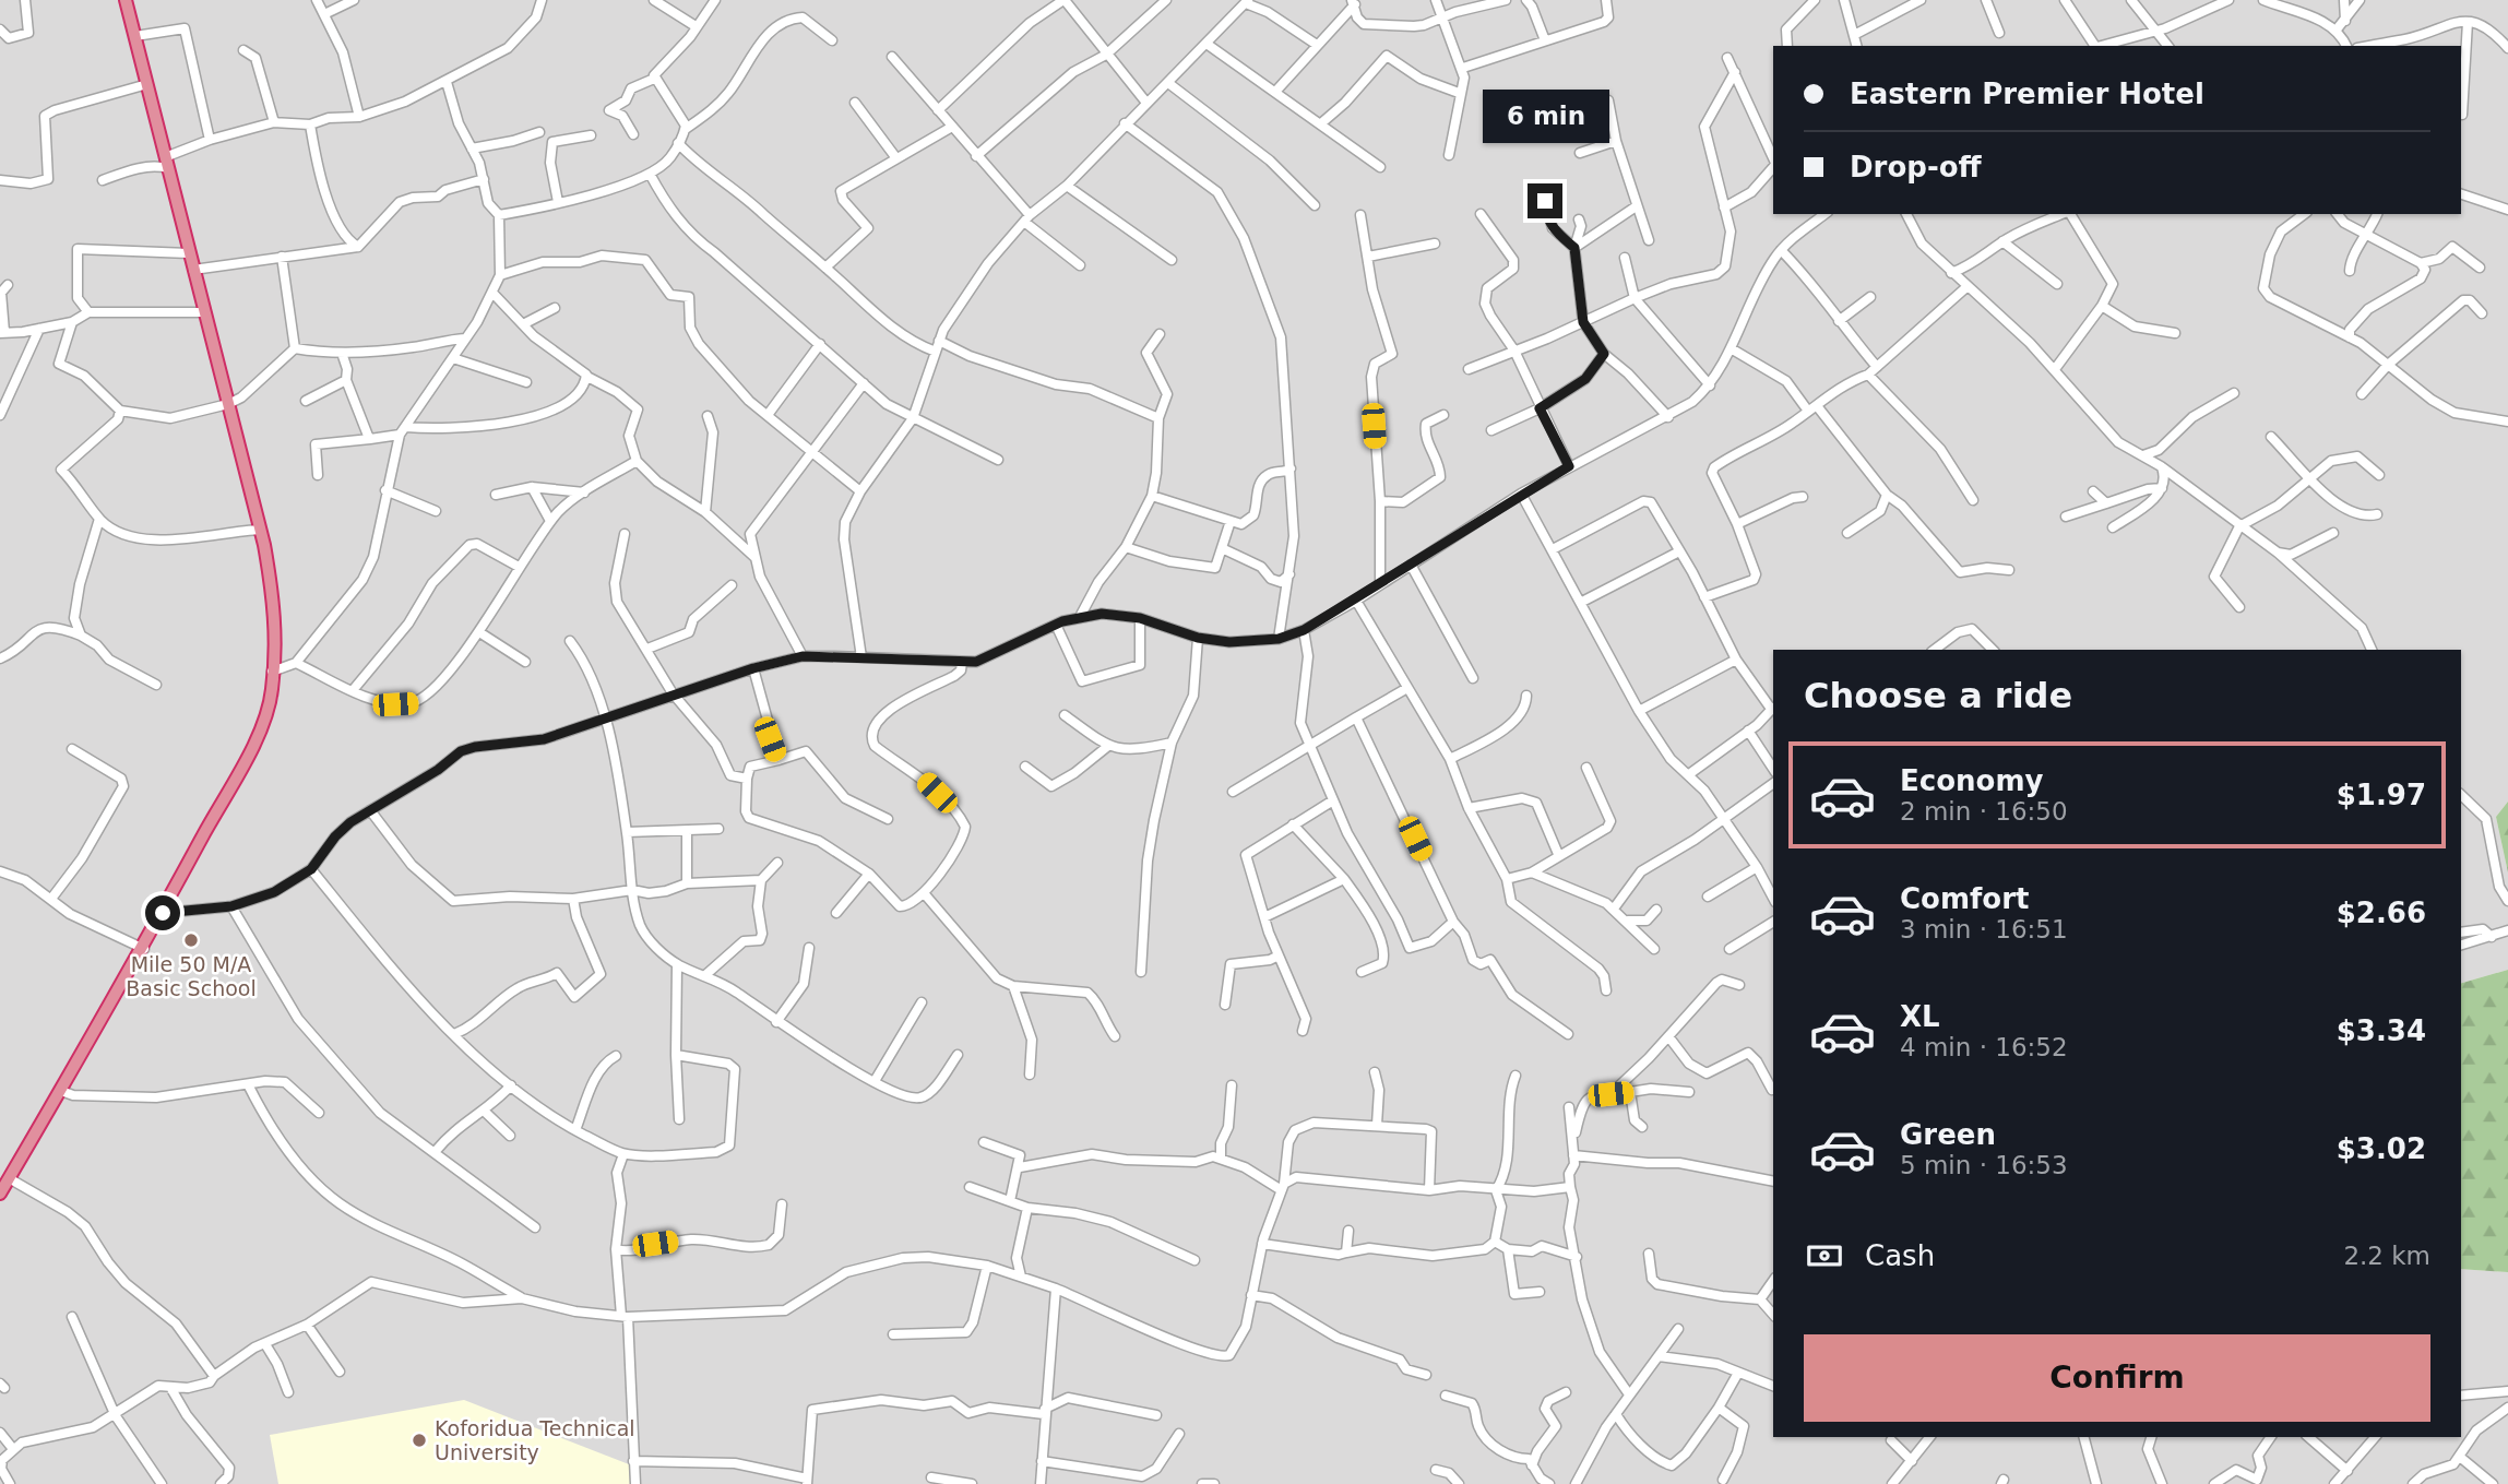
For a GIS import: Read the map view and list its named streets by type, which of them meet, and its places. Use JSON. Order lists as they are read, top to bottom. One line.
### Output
{"places":["Mile 50 M/A Basic School","Koforidua Technical University"],"page":{"banner":["Eastern Premier Hotel","Drop-off"],"bubble":"6 min","heading":"Choose a ride","list":[{"name":"Economy","note":"2 min · 16:50","value":"$1.97"},{"name":"Comfort","note":"3 min · 16:51","value":"$2.66"},{"name":"XL","note":"4 min · 16:52","value":"$3.34"},{"name":"Green","note":"5 min · 16:53","value":"$3.02"}],"pay":["Cash","2.2 km"],"buttons":"Confirm"}}
